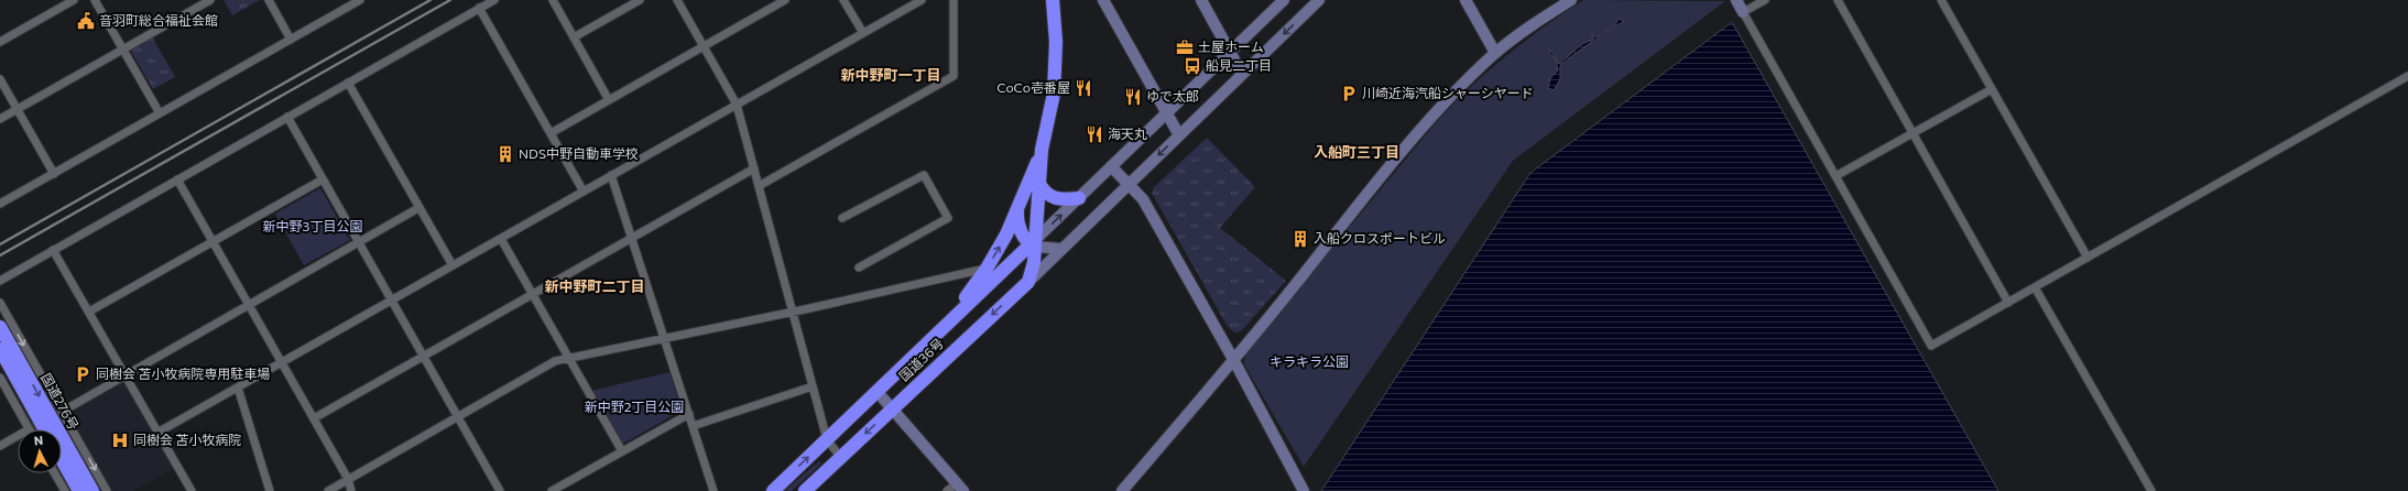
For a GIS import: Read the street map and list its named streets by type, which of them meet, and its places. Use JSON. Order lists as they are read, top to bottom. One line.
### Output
{"streets":{"highway":["国道36号","国道276号"]},"districts":["新中野町一丁目","入船町三丁目","新中野町二丁目"],"parks":["新中野3丁目公園","キラキラ公園","新中野2丁目公園"],"places":{"public building":["音羽町総合福祉会館"],"office":["土屋ホーム"],"bus stop":["船見二丁目"],"restaurant":["CoCo壱番屋","ゆで太郎","海天丸"],"parking":["川崎近海汽船シャーシヤード","同樹会 苫小牧病院専用駐車場"],"building":["NDS中野自動車学校","入船クロスポートビル"],"hospital":["同樹会 苫小牧病院"]},"north":"top"}
